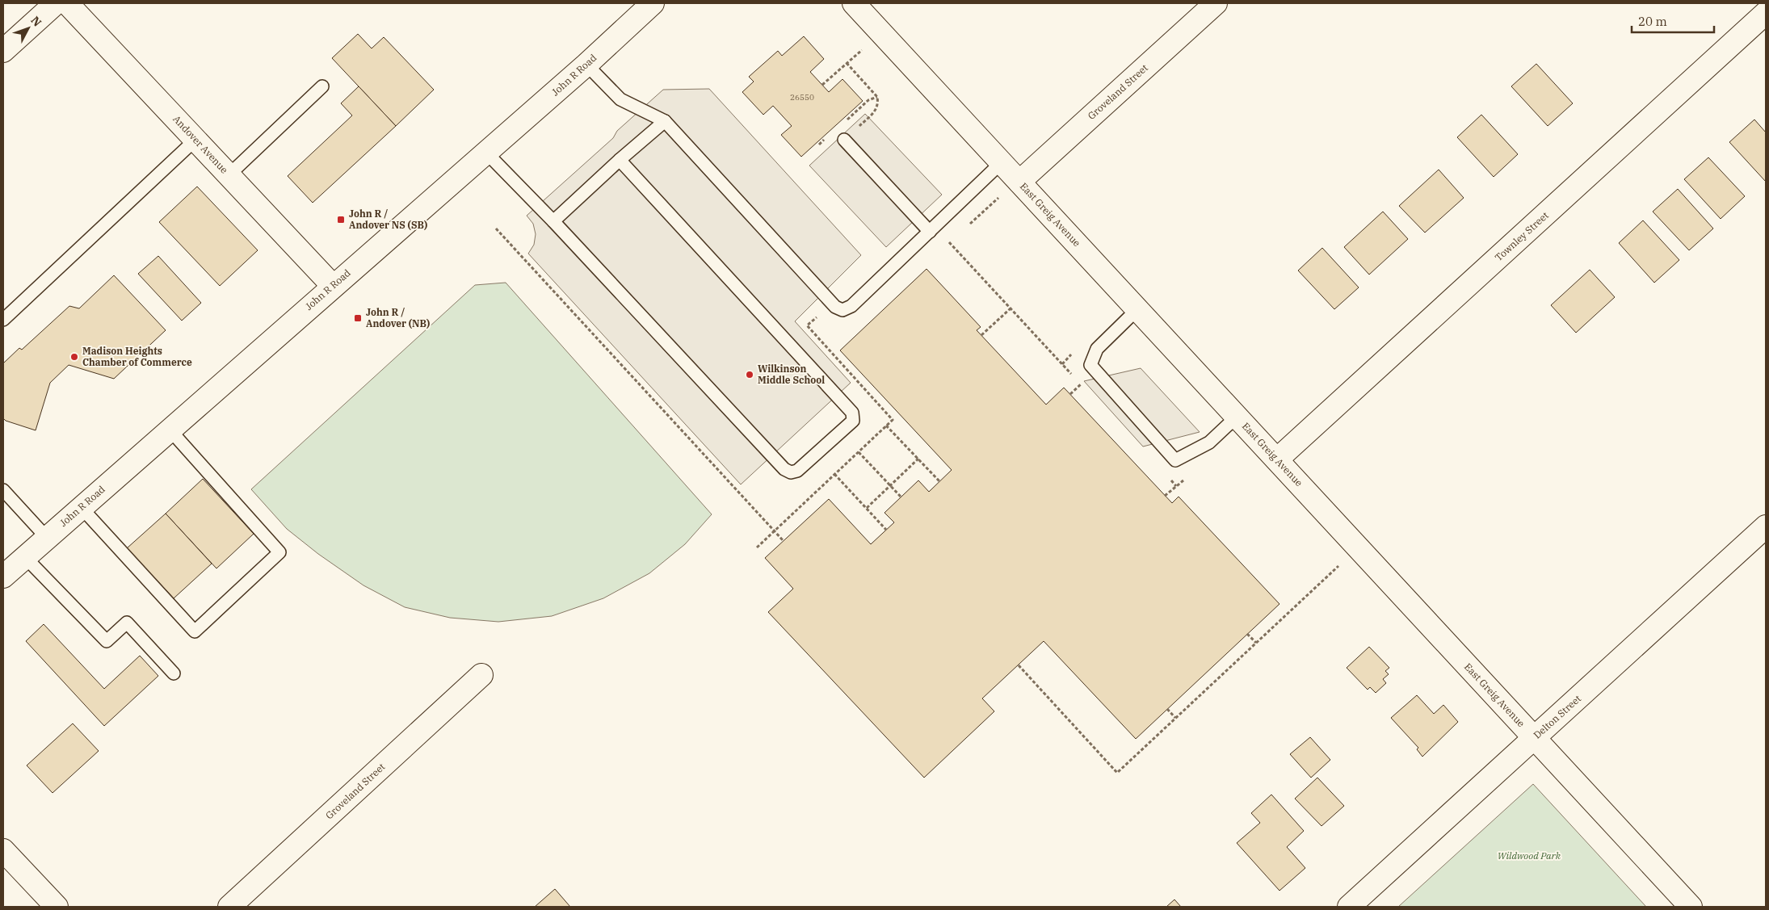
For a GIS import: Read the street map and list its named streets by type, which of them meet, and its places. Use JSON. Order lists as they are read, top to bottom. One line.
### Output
{"streets":{"street":["John R Road","Groveland Street","Andover Avenue","East Greig Avenue","Townley Street","Delton Street"]},"crossings":[["John R Road","Andover Avenue"],["Groveland Street","East Greig Avenue"],["East Greig Avenue","Townley Street"],["East Greig Avenue","Delton Street"]],"parks":["Wildwood Park"],"places":{"transit":["John R / Andover NS (SB)","John R / Andover (NB)"],"other":["Madison Heights Chamber of Commerce","Wilkinson Middle School"]},"house_numbers":["26550"],"scale_bar":"20 m","north":"top right"}
